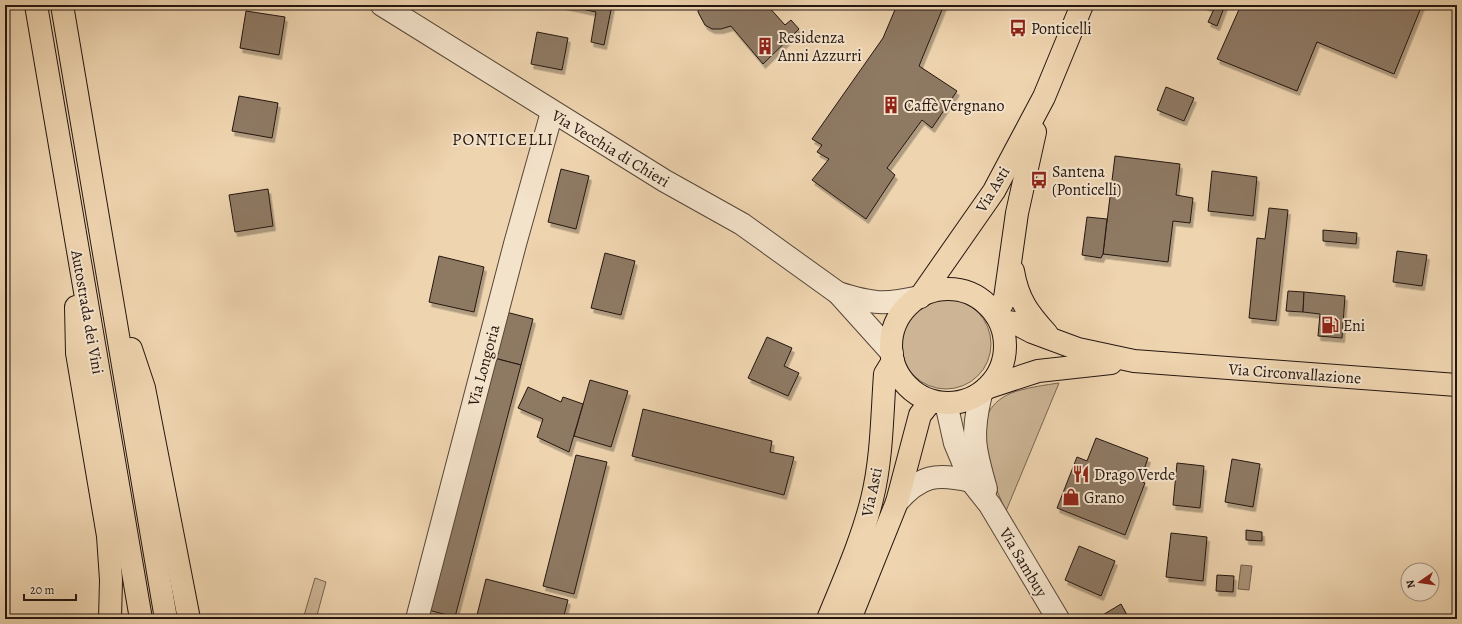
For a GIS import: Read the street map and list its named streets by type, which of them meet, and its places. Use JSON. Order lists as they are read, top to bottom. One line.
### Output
{"streets":{"main road":["Via Asti","Autostrada dei Vini","Via Circonvallazione"],"street":["Via Vecchia di Chieri","Via Longoria","Via Sambuy"]},"crossings":[["Via Vecchia di Chieri","Via Asti"],["Via Vecchia di Chieri","Via Longoria"],["Via Vecchia di Chieri","Via Circonvallazione"],["Via Vecchia di Chieri","Via Sambuy"],["Via Asti","Via Circonvallazione"],["Via Asti","Via Sambuy"],["Via Circonvallazione","Via Sambuy"]],"districts":["PONTICELLI"],"places":{"bus stop":["Ponticelli","Santena (Ponticelli)"],"building":["Residenza Anni Azzurri","Caffè Vergnano"],"fuel station":["Eni"],"restaurant":["Drago Verde"],"shop":["Grano"]},"scale_bar":"20 m","north":"left"}
